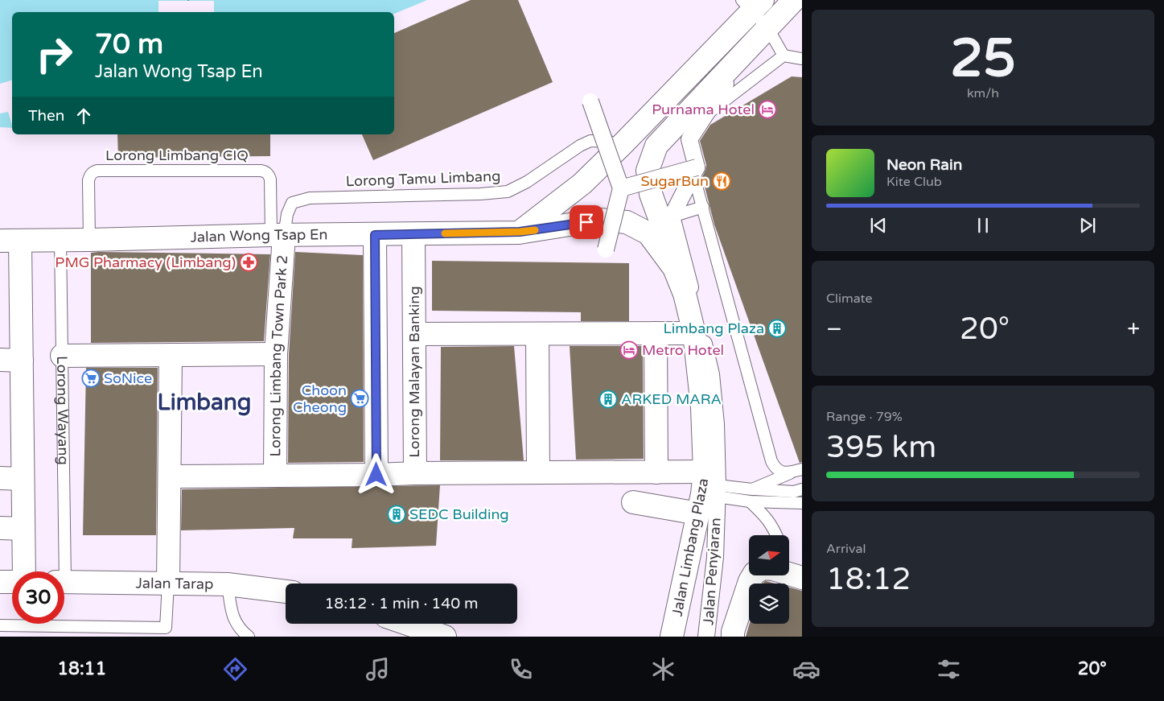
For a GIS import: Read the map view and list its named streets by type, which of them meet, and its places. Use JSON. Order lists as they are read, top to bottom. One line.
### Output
{"streets":{"main road":["Jalan Wong Tsap En","Lorong Limbang Town Park 2","Lorong Malayan Banking","Jalan Limbang Plaza","Jalan Tarap"],"street":["Jalan Penyiaran"],"lane":["Lorong Limbang CIQ","Lorong Tamu Limbang","Lorong Wayang"]},"crossings":[["Lorong Limbang CIQ","Lorong Tamu Limbang"],["Lorong Limbang CIQ","Jalan Wong Tsap En"],["Lorong Limbang CIQ","Lorong Limbang Town Park 2"],["Lorong Tamu Limbang","Jalan Wong Tsap En"],["Lorong Tamu Limbang","Lorong Limbang Town Park 2"],["Jalan Wong Tsap En","Lorong Limbang Town Park 2"],["Jalan Wong Tsap En","Lorong Malayan Banking"],["Jalan Wong Tsap En","Lorong Wayang"],["Jalan Wong Tsap En","Jalan Limbang Plaza"],["Lorong Limbang Town Park 2","Lorong Malayan Banking"],["Jalan Limbang Plaza","Jalan Penyiaran"]],"districts":["Limbang"],"places":{"hotel":["Purnama Hotel","Metro Hotel"],"restaurant":["SugarBun"],"pharmacy":["PMG Pharmacy (Limbang)"],"building":["Limbang Plaza","ARKED MARA","SEDC Building"],"supermarket":["SoNice","Choon Cheong"]},"north":"right","page":{"tile":[["25","km/h"],"Climate",["Range · 79%","395 km"],["Arrival","18:12"]],"turn":["70 m","Jalan Wong Tsap En"],"then":"Then","song":["Neon Rain","Kite Club"],"heat":["−","20°","+"],"limit":"30","trip":"18:12 · 1 min · 140 m","tabs":["18:11","20°"]}}
